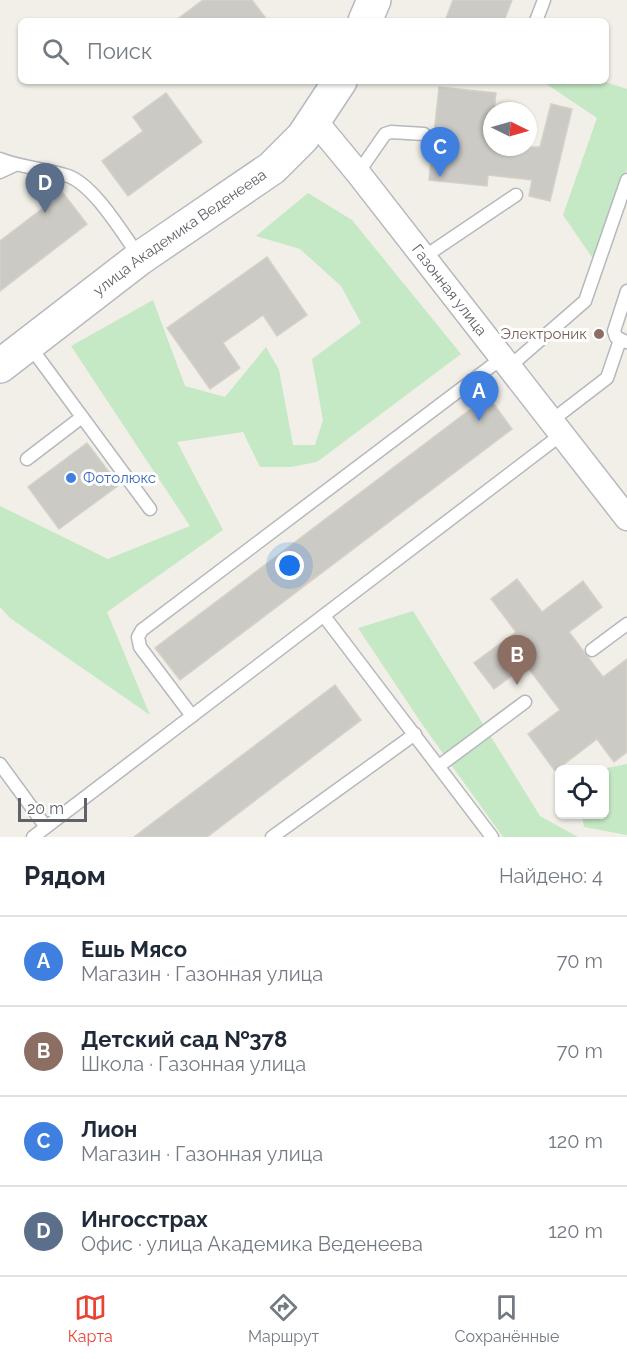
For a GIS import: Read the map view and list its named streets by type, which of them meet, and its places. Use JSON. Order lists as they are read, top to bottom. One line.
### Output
{"streets":{"street":["улица Академика Веденеева","Газонная улица"]},"crossings":[["улица Академика Веденеева","Газонная улица"]],"places":["Электроник","Фотолюкс"],"scale_bar":"20 m","north":"right","page":{"search":"Поиск","pins":["C","D","A","B"],"scale":"20 m","heading":["Рядом","Найдено: 4"],"list":[{"mark":"A","name":"Ешь Мясо","note":"Магазин · Газонная улица","value":"70 m"},{"mark":"B","name":"Детский сад №378","note":"Школа · Газонная улица","value":"70 m"},{"mark":"C","name":"Лион","note":"Магазин · Газонная улица","value":"120 m"},{"mark":"D","name":"Ингосстрах","note":"Офис · улица Академика Веденеева","value":"120 m"}],"nav":["Карта","Маршрут","Сохранённые"]}}
